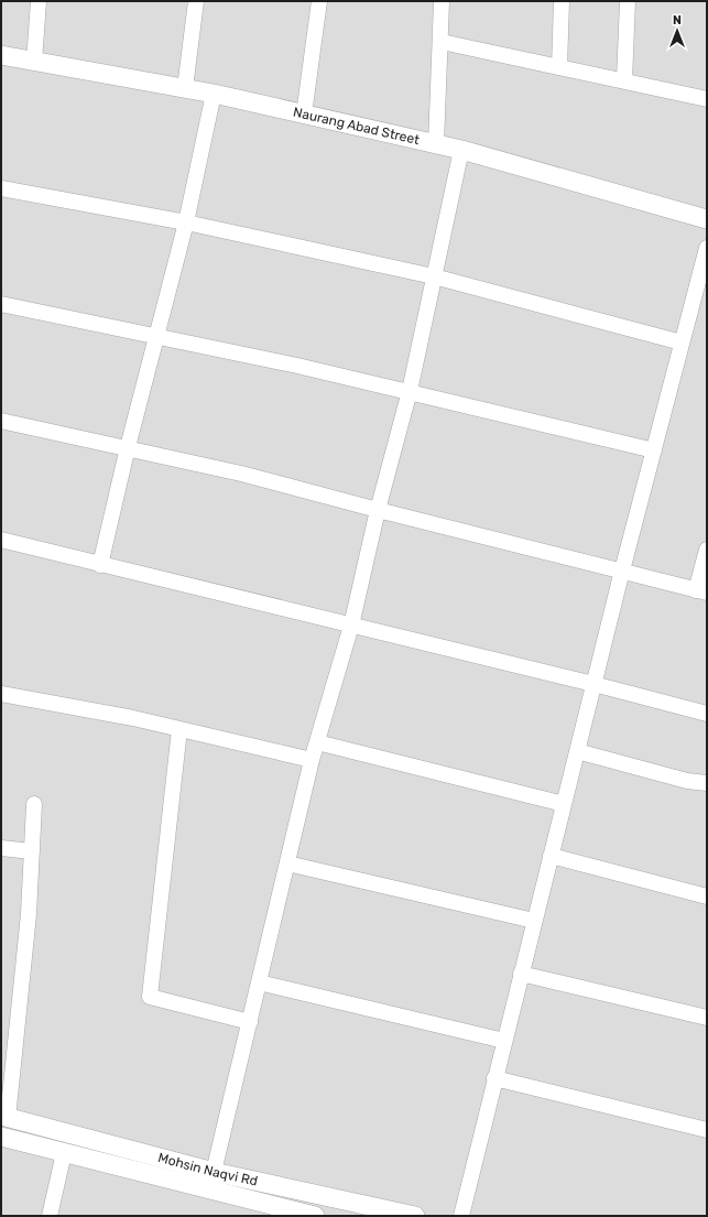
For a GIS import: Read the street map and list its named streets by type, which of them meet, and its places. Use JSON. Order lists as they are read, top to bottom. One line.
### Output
{"streets":{"street":["Naurang Abad Street","Mohsin Naqvi Rd"]},"north":"top"}
